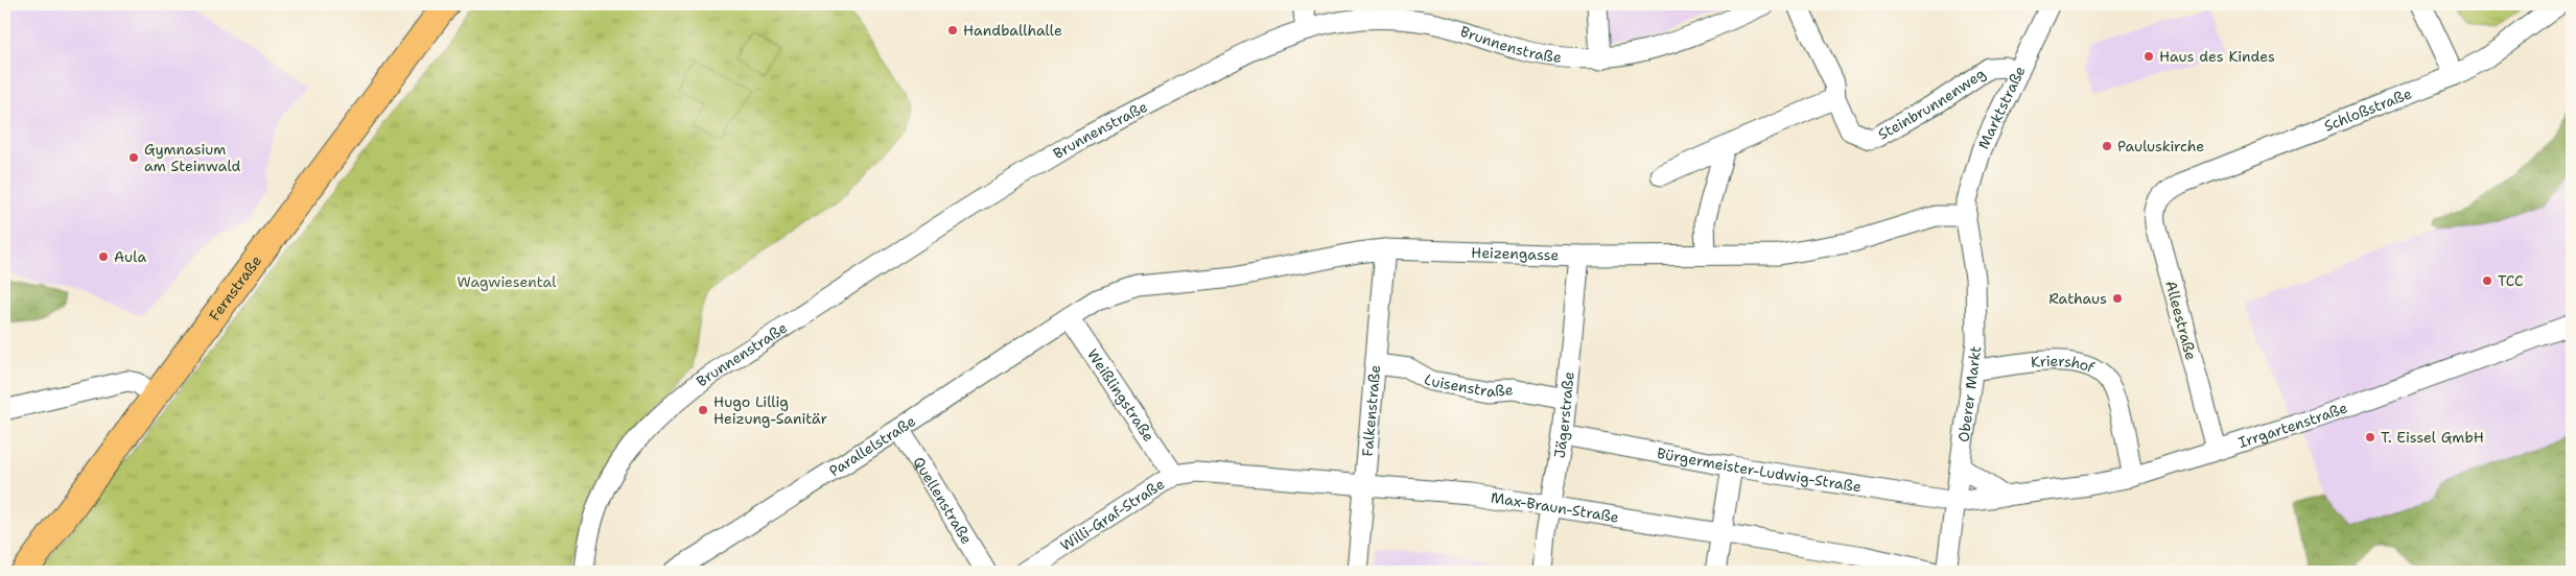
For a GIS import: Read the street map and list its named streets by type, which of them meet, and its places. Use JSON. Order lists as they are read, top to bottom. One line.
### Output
{"streets":{"main road":["Fernstraße"],"street":["Brunnenstraße","Steinbrunnenweg","Marktstraße","Schloßstraße","Heizengasse","Alleestraße","Kriershof","Luisenstraße","Oberer Markt","Weißlingstraße","Falkenstraße","Jägerstraße","Irrgartenstraße","Parallelstraße","Bürgermeister-Ludwig-Straße","Quellenstraße","Max-Braun-Straße","Willi-Graf-Straße"]},"crossings":[["Steinbrunnenweg","Marktstraße"],["Marktstraße","Heizengasse"],["Marktstraße","Oberer Markt"],["Schloßstraße","Alleestraße"],["Heizengasse","Oberer Markt"],["Heizengasse","Weißlingstraße"],["Heizengasse","Falkenstraße"],["Heizengasse","Jägerstraße"],["Heizengasse","Parallelstraße"],["Alleestraße","Irrgartenstraße"],["Kriershof","Oberer Markt"],["Kriershof","Irrgartenstraße"],["Luisenstraße","Falkenstraße"],["Luisenstraße","Jägerstraße"],["Oberer Markt","Irrgartenstraße"],["Oberer Markt","Bürgermeister-Ludwig-Straße"],["Weißlingstraße","Parallelstraße"],["Weißlingstraße","Max-Braun-Straße"],["Weißlingstraße","Willi-Graf-Straße"],["Falkenstraße","Max-Braun-Straße"],["Jägerstraße","Bürgermeister-Ludwig-Straße"],["Jägerstraße","Max-Braun-Straße"],["Irrgartenstraße","Bürgermeister-Ludwig-Straße"],["Parallelstraße","Quellenstraße"],["Max-Braun-Straße","Willi-Graf-Straße"]],"parks":["Wagwiesental"],"places":["Handballhalle","Haus des Kindes","Pauluskirche","Gymnasium am Steinwald","Aula","TCC","Rathaus","Hugo Lillig Heizung-Sanitär","T. Eissel GmbH"]}
